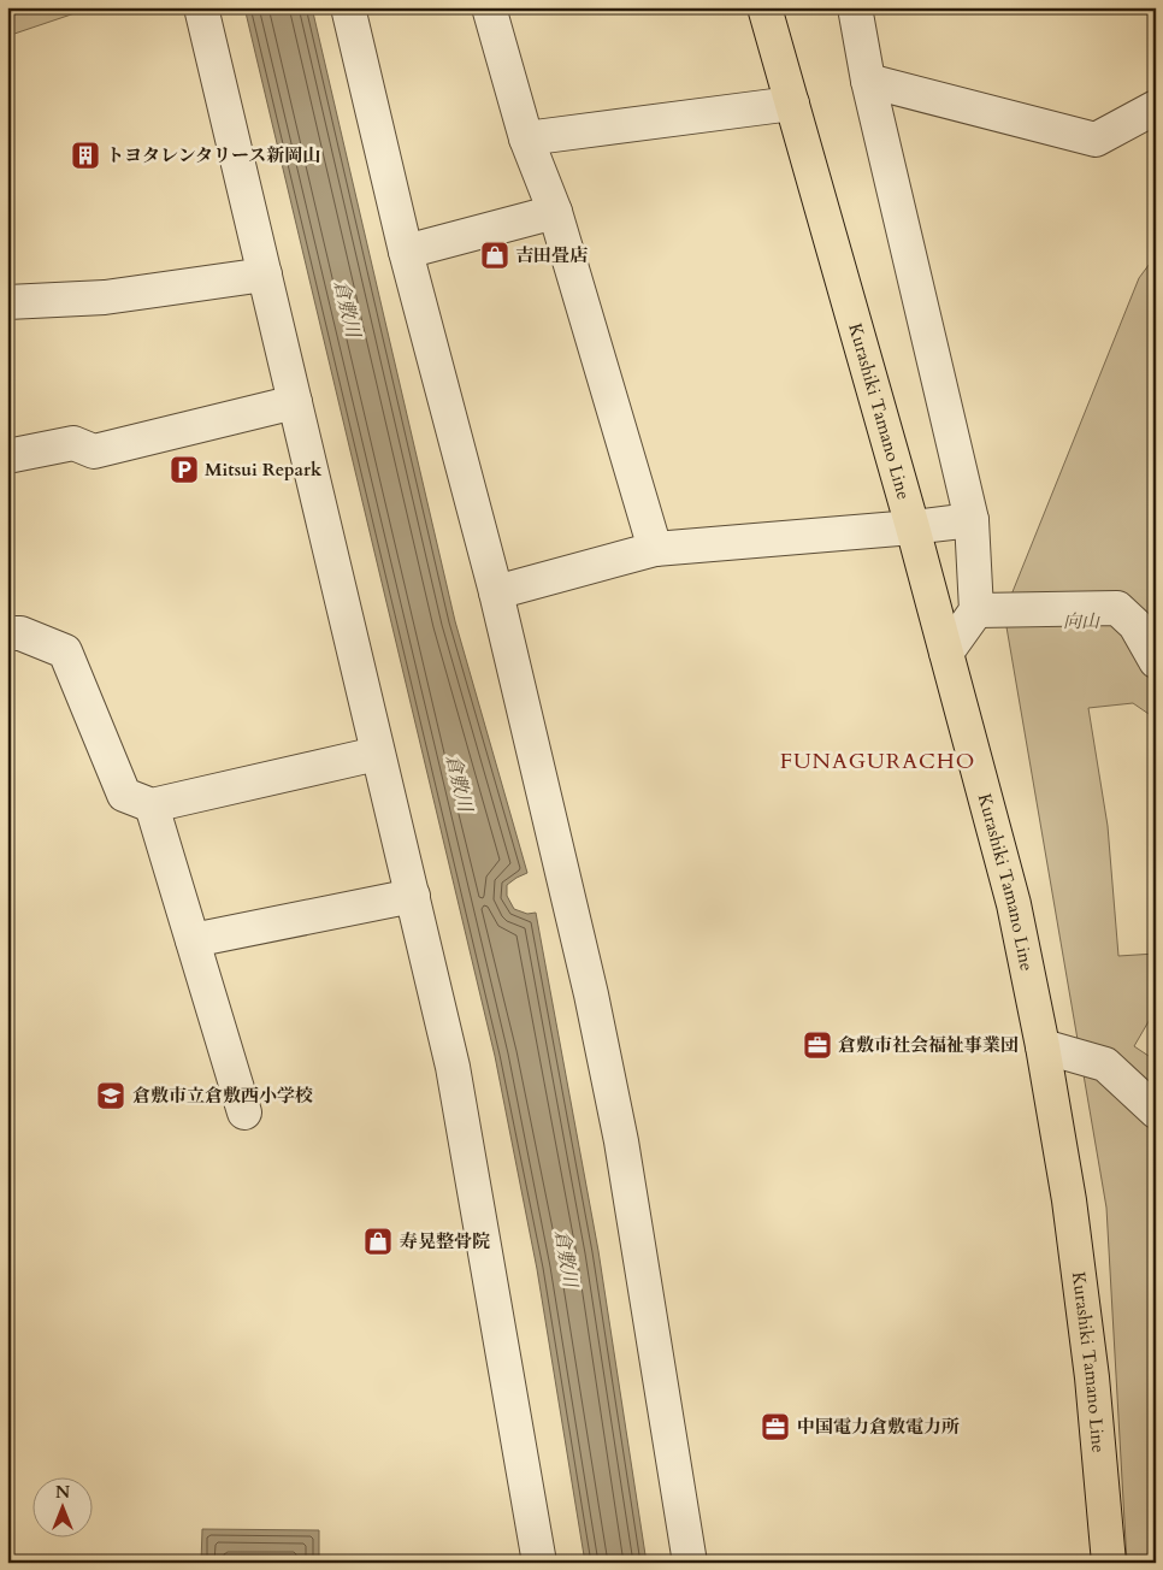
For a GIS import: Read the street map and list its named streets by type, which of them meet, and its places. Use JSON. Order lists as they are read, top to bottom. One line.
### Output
{"streets":{"main road":["Kurashiki Tamano Line"]},"districts":["FUNAGURACHO"],"water":["倉敷川"],"parks":["向山"],"places":{"building":["トヨタレンタリース新岡山"],"shop":["吉田畳店","寿晃整骨院"],"parking":["Mitsui Repark"],"office":["倉敷市社会福祉事業団","中国電力倉敷電力所"],"school or university":["倉敷市立倉敷西小学校"]},"north":"top"}
